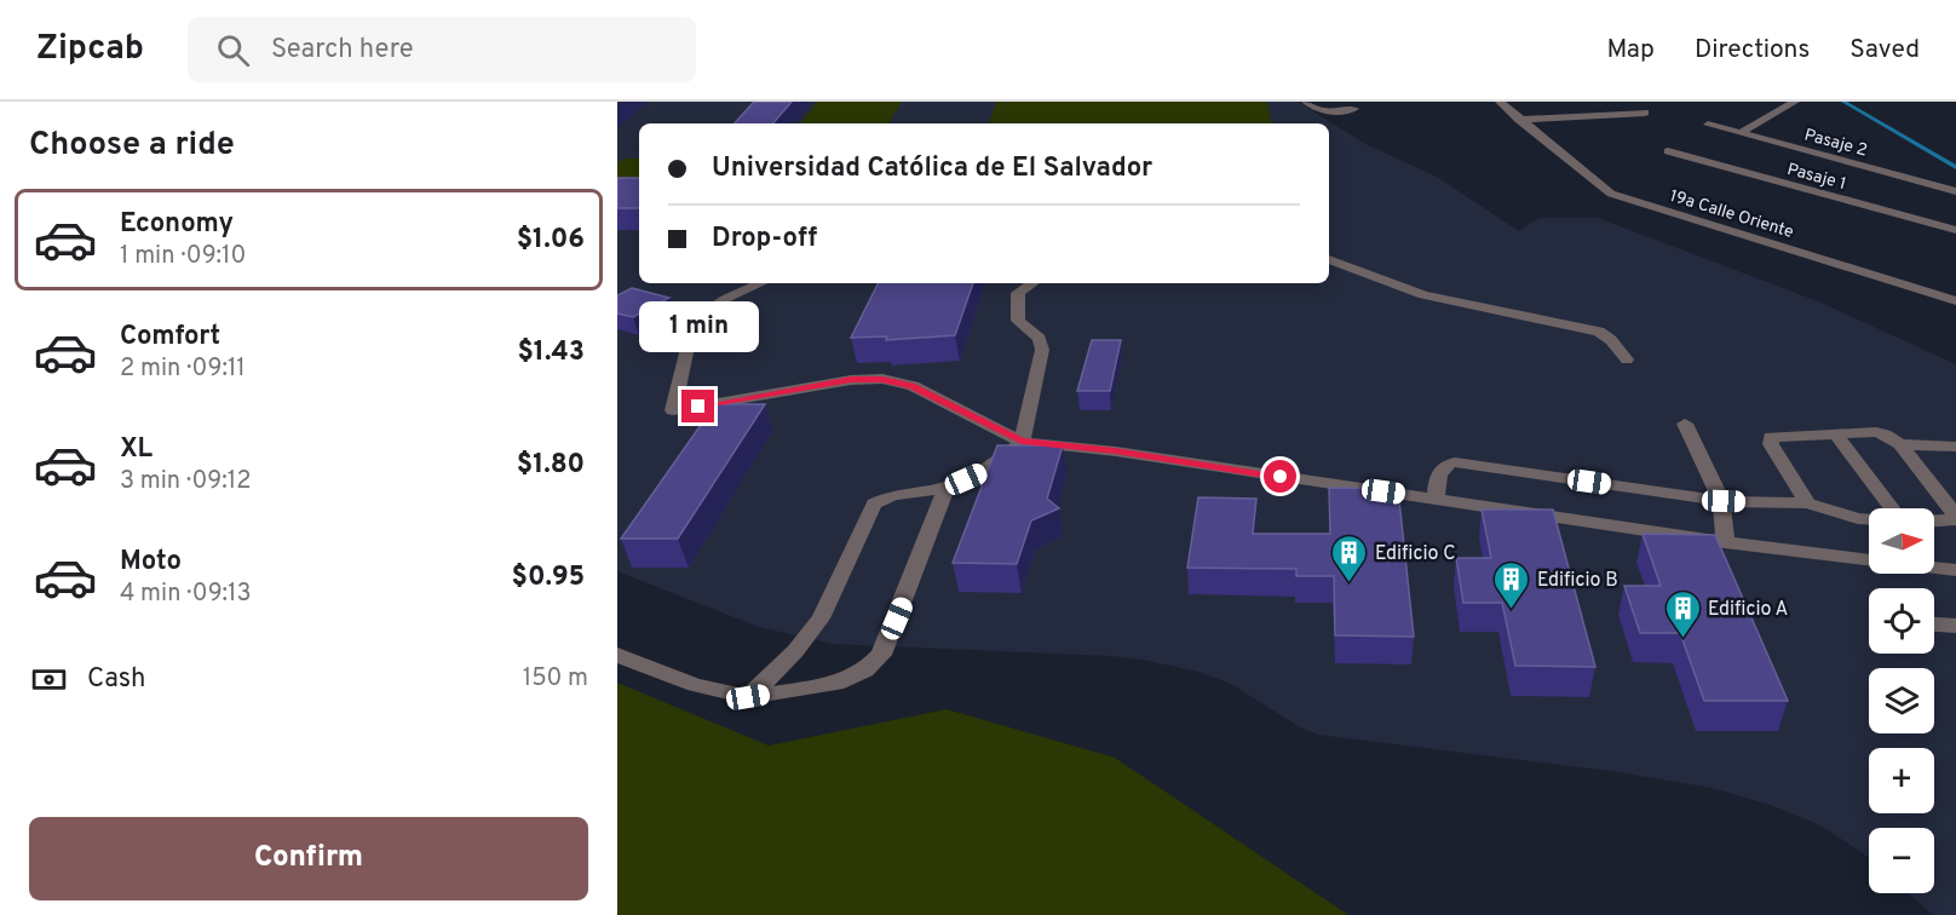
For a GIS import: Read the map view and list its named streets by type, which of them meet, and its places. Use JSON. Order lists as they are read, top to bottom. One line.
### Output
{"streets":{"street":["Pasaje 2","Pasaje 1","19a Calle Oriente"]},"places":{"building":["Edificio C","Edificio B","Edificio A"]},"north":"right","page":{"header":"Zipcab","search":"Search here","nav":["Map","Directions","Saved"],"heading":"Choose a ride","banner":["Universidad Católica de El Salvador","Drop-off"],"list":[{"name":"Economy","note":"1 min · 09:10","value":"$1.06"},{"name":"Comfort","note":"2 min · 09:11","value":"$1.43"},{"name":"XL","note":"3 min · 09:12","value":"$1.80"},{"name":"Moto","note":"4 min · 09:13","value":"$0.95"}],"bubble":"1 min","map_buttons":["+","−"],"pay":["Cash","150 m"],"buttons":"Confirm"}}
